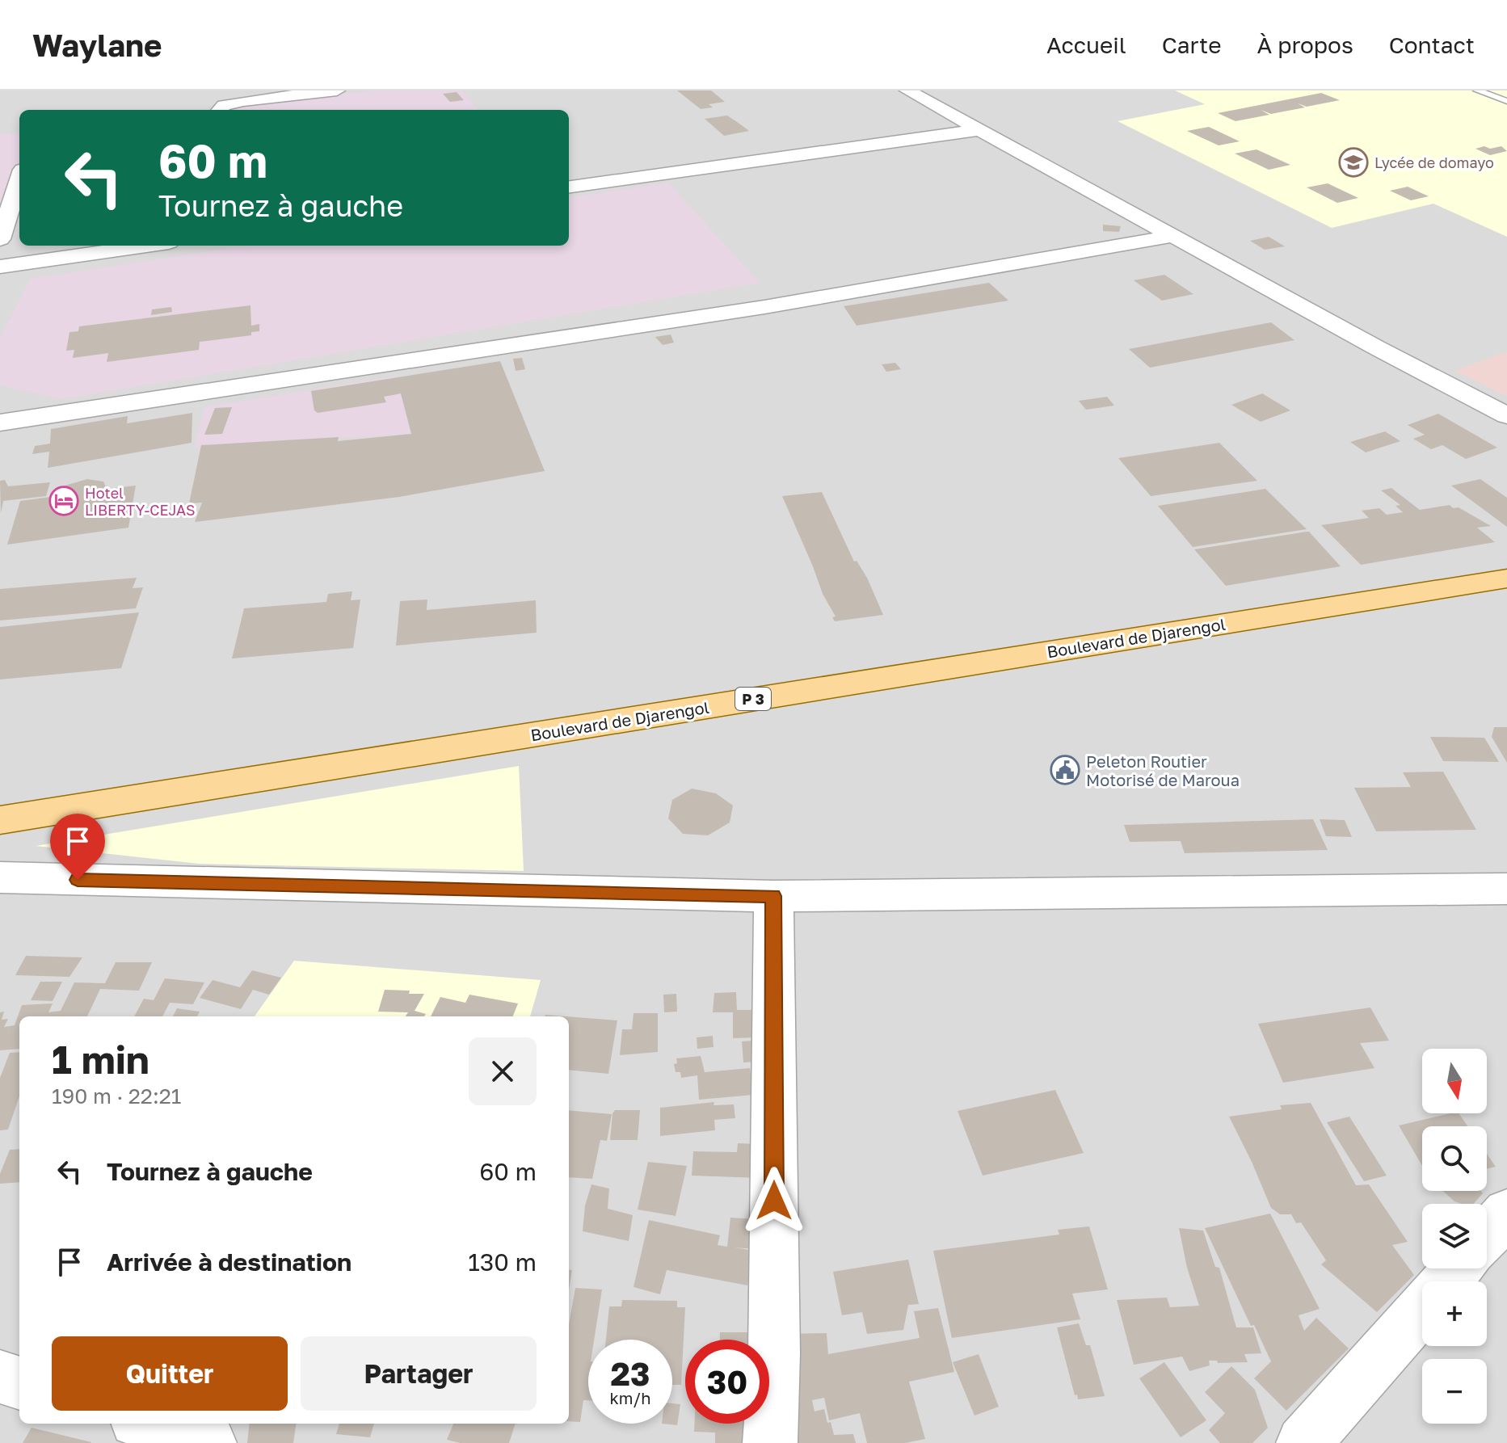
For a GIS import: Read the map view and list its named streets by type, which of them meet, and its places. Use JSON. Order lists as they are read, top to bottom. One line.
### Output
{"streets":{"main road":["Boulevard de Djarengol","P 3"]},"places":{"school or university":["Lycée de domayo"],"hotel":["Hotel LIBERTY-CEJAS"],"public building":["Peleton Routier Motorisé de Maroua"]},"north":"bottom","page":{"header":"Waylane","nav":["Accueil","Carte","À propos","Contact"],"turn":["60 m","Tournez à gauche"],"heading":["1 min","190 m · 22:21"],"map_buttons":["+","−"],"list":[{"name":"Tournez à gauche","value":"60 m"},{"name":"Arrivée à destination","value":"130 m"}],"buttons":["Quitter","Partager"],"speed":"23 km/h","limit":"30"}}
